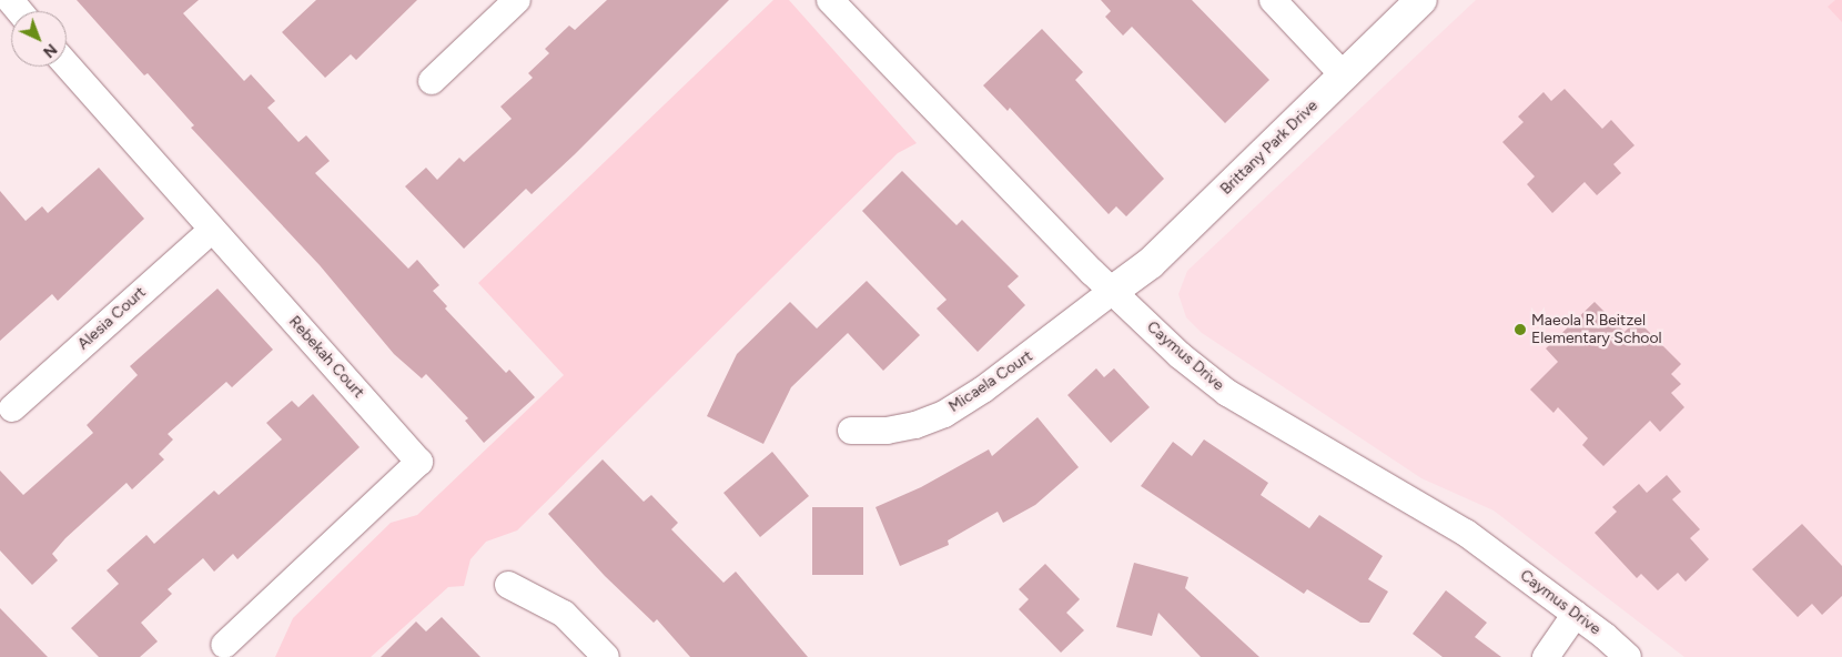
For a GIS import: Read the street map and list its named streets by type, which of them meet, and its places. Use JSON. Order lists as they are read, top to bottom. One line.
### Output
{"streets":{"street":["Brittany Park Drive","Alesia Court","Caymus Drive","Rebekah Court","Micaela Court"]},"crossings":[["Brittany Park Drive","Caymus Drive"],["Brittany Park Drive","Micaela Court"],["Alesia Court","Rebekah Court"],["Caymus Drive","Micaela Court"]],"places":["Maeola R Beitzel Elementary School"],"north":"bottom right"}
